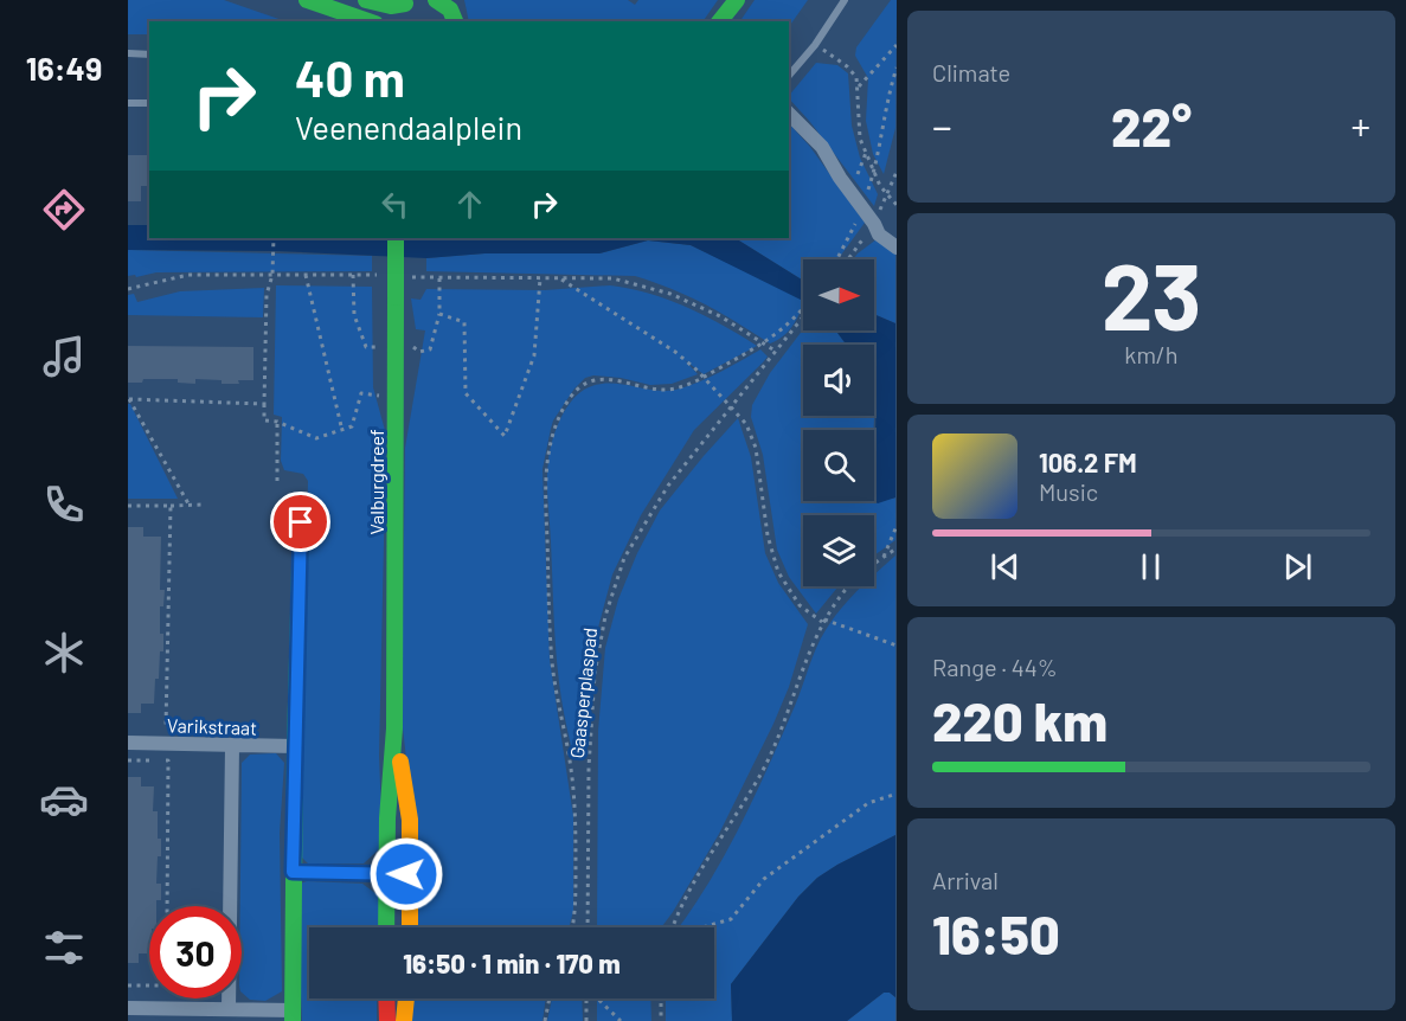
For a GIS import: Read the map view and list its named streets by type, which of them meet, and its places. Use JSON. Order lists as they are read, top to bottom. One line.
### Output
{"streets":{"street":["Valburgdreef","Varikstraat"],"path":["Gaasperplaspad"]},"north":"right","page":{"tabs":"16:49","tile":["Climate",["23","km/h"],["Range · 44%","220 km"],["Arrival","16:50"]],"turn":["40 m","Veenendaalplein"],"heat":["−","22°","+"],"song":["106.2 FM","Music"],"limit":"30","trip":"16:50 · 1 min · 170 m"}}
